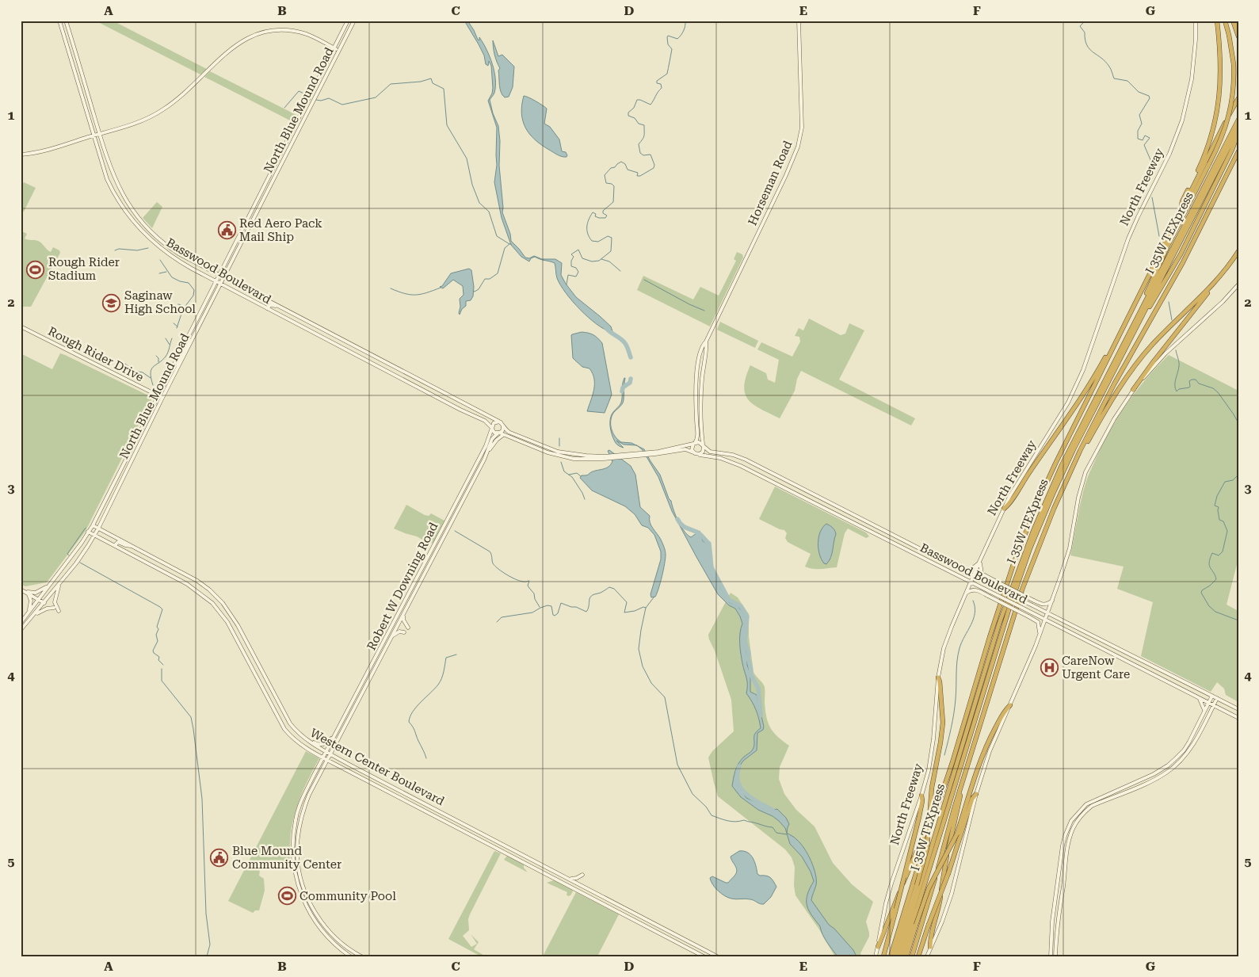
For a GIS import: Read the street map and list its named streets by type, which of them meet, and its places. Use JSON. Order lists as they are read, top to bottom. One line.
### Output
{"streets":{"highway":["I 35W TEXpress"],"main road":["North Blue Mound Road","Horseman Road","North Freeway","Basswood Boulevard","Rough Rider Drive","Robert W Downing Road","Western Center Boulevard"]},"crossings":[["North Blue Mound Road","Basswood Boulevard"],["North Blue Mound Road","Rough Rider Drive"],["North Blue Mound Road","Western Center Boulevard"],["Horseman Road","Basswood Boulevard"],["North Freeway","Basswood Boulevard"],["Basswood Boulevard","Robert W Downing Road"],["Robert W Downing Road","Western Center Boulevard"]],"places":{"public building":["Red Aero Pack Mail Ship","Blue Mound Community Center"],"sports":["Rough Rider Stadium","Community Pool"],"school or university":["Saginaw High School"],"hospital":["CareNow Urgent Care"]},"grid":{"columns":["A","B","C","D","E","F","G"],"rows":["1","2","3","4","5"]}}
